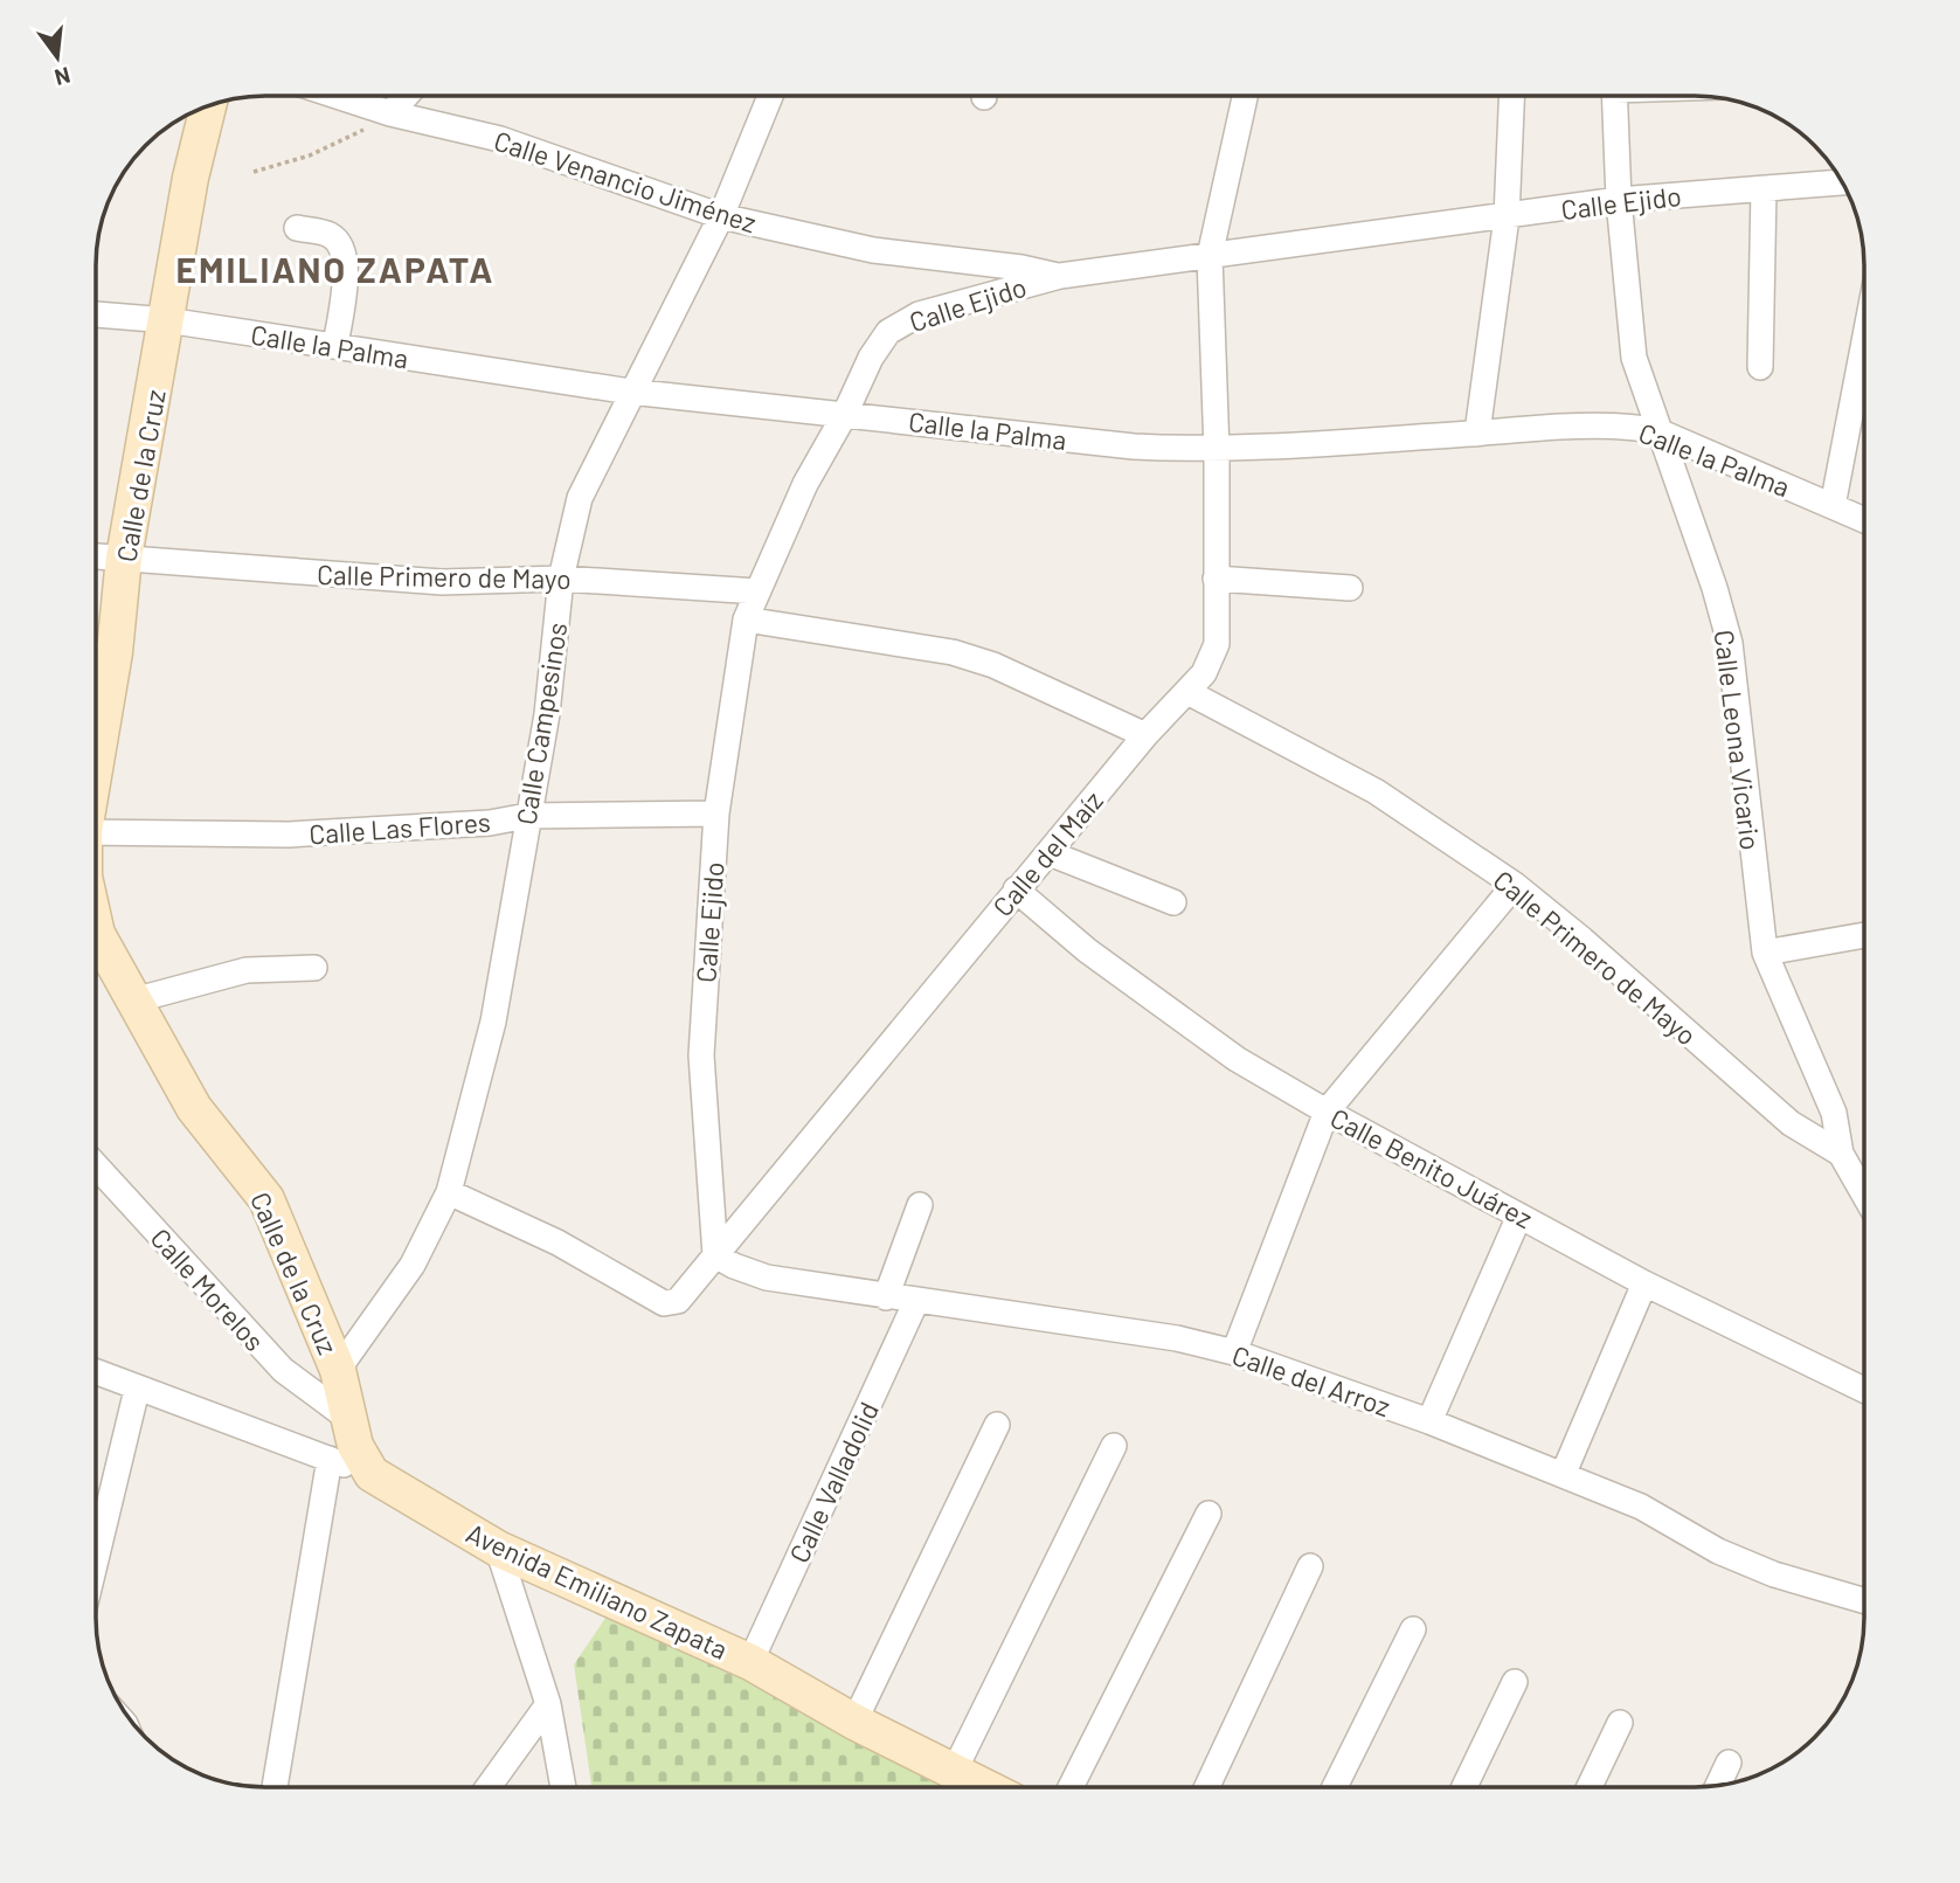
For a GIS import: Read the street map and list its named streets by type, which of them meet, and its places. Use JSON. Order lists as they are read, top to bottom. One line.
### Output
{"streets":{"main road":["Calle de la Cruz","Avenida Emiliano Zapata"],"street":["Calle Venancio Jiménez","Calle Ejido","Calle la Palma","Calle Primero de Mayo","Calle Campesinos","Calle Leona Vicario","Calle Las Flores","Calle del Maíz","Calle Benito Juárez","Calle Morelos","Calle del Arroz","Calle Valladolid"]},"crossings":[["Calle Venancio Jiménez","Calle Ejido"],["Calle Venancio Jiménez","Calle Campesinos"],["Calle Ejido","Calle la Palma"],["Calle Ejido","Calle Primero de Mayo"],["Calle Ejido","Calle Leona Vicario"],["Calle Ejido","Calle Las Flores"],["Calle Ejido","Calle del Maíz"],["Calle Ejido","Calle del Arroz"],["Calle la Palma","Calle de la Cruz"],["Calle la Palma","Calle Campesinos"],["Calle la Palma","Calle Leona Vicario"],["Calle la Palma","Calle del Maíz"],["Calle de la Cruz","Calle Primero de Mayo"],["Calle de la Cruz","Calle Campesinos"],["Calle de la Cruz","Calle Morelos"],["Calle de la Cruz","Avenida Emiliano Zapata"],["Calle Primero de Mayo","Calle Campesinos"],["Calle Primero de Mayo","Calle Leona Vicario"],["Calle Primero de Mayo","Calle del Maíz"],["Calle Campesinos","Calle Las Flores"],["Calle Campesinos","Calle del Maíz"],["Calle del Maíz","Calle Benito Juárez"],["Calle del Maíz","Calle del Arroz"],["Calle del Arroz","Calle Valladolid"],["Calle Valladolid","Avenida Emiliano Zapata"]],"districts":["EMILIANO ZAPATA"],"north":"bottom"}
